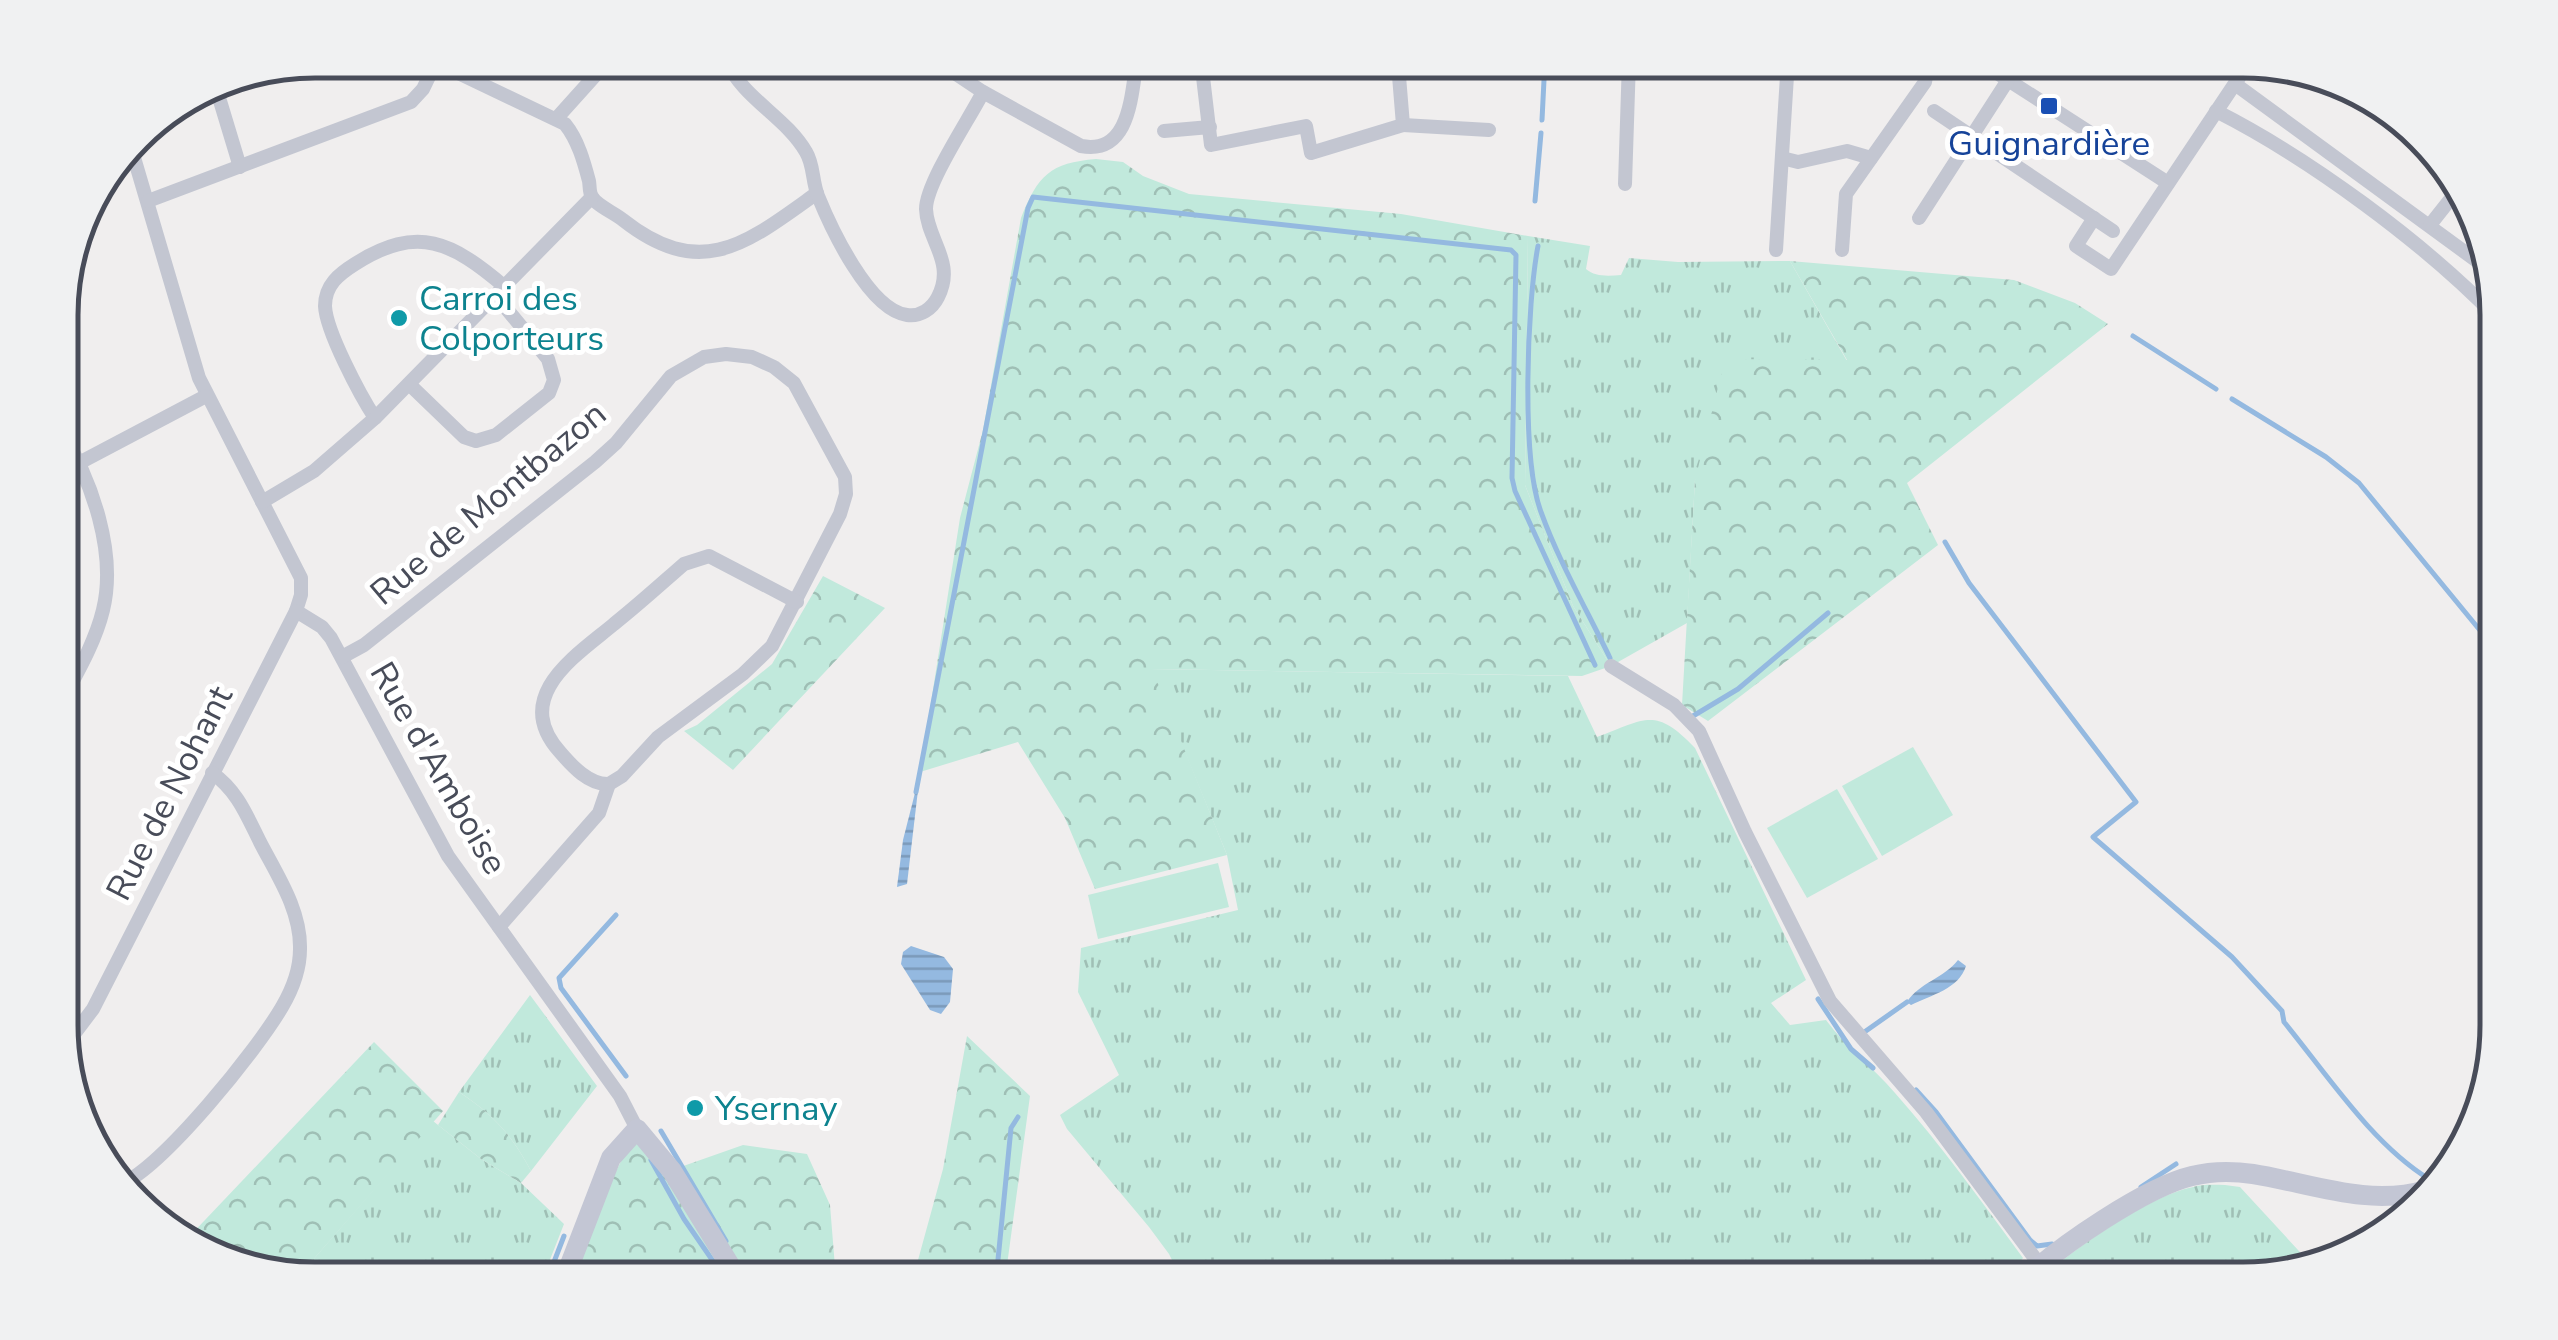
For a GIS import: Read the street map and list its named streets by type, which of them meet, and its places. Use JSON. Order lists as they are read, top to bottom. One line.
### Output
{"streets":{"street":["Rue de Montbazon","Rue d'Amboise","Rue de Nohant"]},"crossings":[["Rue de Montbazon","Rue d'Amboise"],["Rue d'Amboise","Rue de Nohant"]],"places":{"transit":["Guignardière"],"other":["Carroi des Colporteurs","Ysernay"]}}
